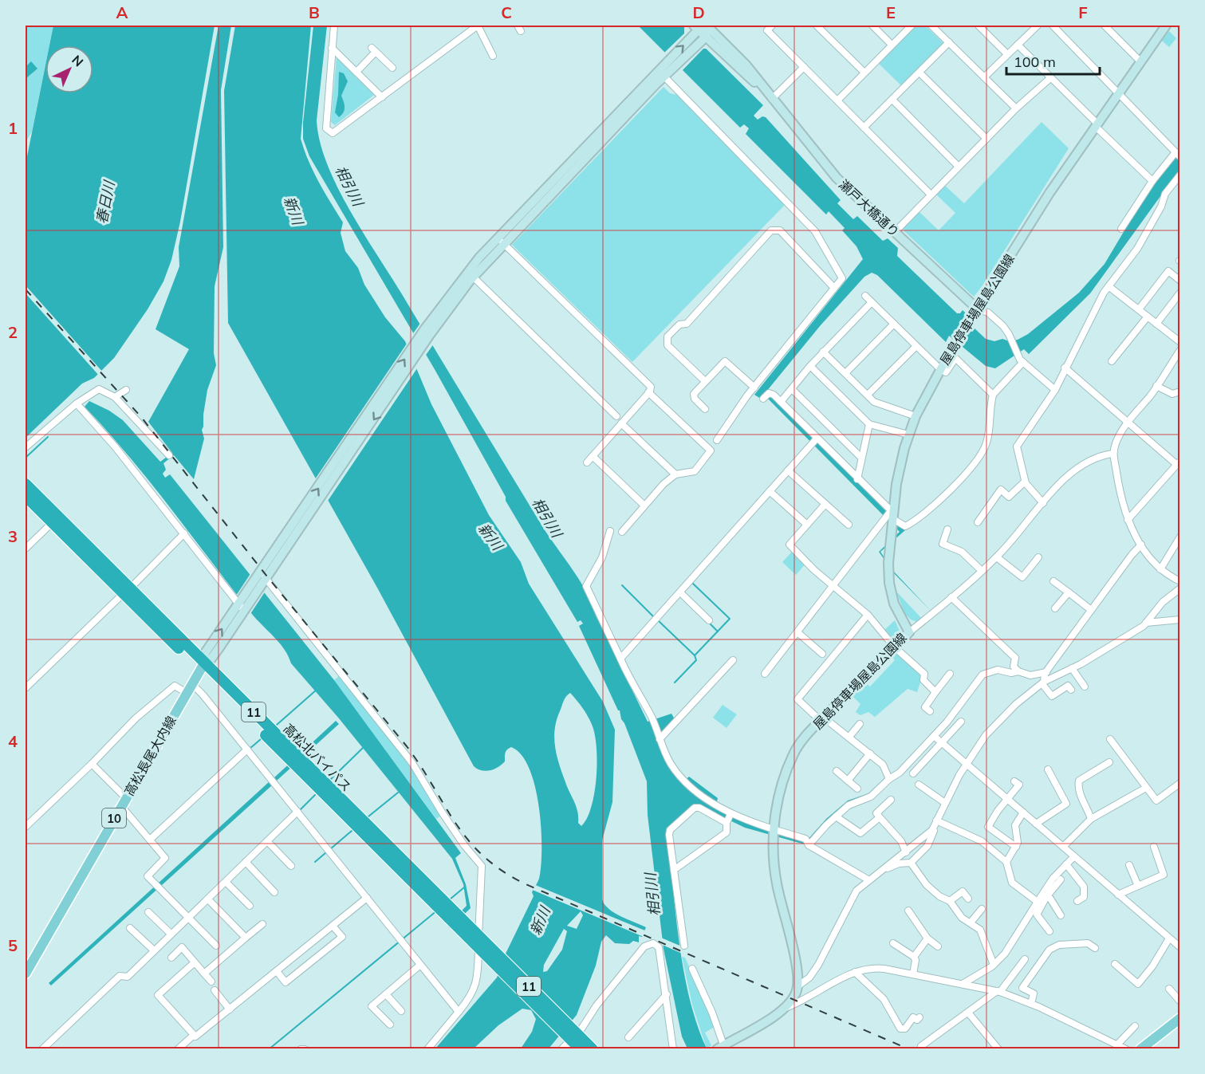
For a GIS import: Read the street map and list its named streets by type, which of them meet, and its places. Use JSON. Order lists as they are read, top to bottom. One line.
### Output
{"streets":{"highway":["11","高松北バイパス"],"main road":["高松長尾大内線","10"],"street":["瀬戸大橋通り","屋島停車場屋島公園線"]},"crossings":[["瀬戸大橋通り","屋島停車場屋島公園線"],["高松長尾大内線","高松北バイパス"]],"water":["相引川","春日川","新川"],"scale_bar":"100 m","north":"top right","grid":{"columns":["A","B","C","D","E","F"],"rows":["1","2","3","4","5"]}}
